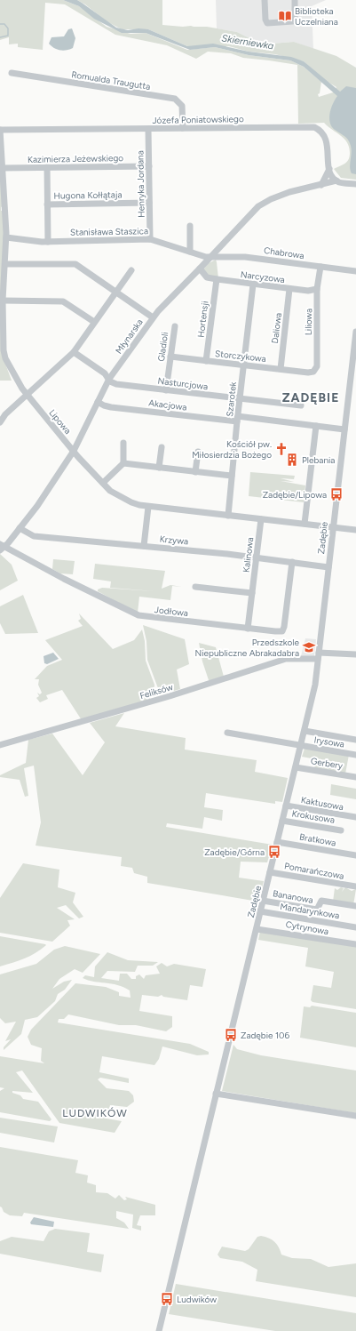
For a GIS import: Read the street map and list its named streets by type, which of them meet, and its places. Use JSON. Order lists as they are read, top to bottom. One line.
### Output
{"streets":{"street":["Romualda Traugutta","Józefa Poniatowskiego","Kazimierza Jeżewskiego","Henryka Jordana","Hugona Kołłątaja","Stanisława Staszica","Chabrowa","Narcyzowa","Hortensji","Liliowa","Daliowa","Młynarska","Gladioli","Storczykowa","Nasturcjowa","Szarotek","Akacjowa","Lipowa","Zadębie","Krzywa","Kalinowa","Jodłowa","Feliksów","Irysowa","Gerbery","Kaktusowa","Krokusowa","Bratkowa","Pomarańczowa","Bananowa","Mandarynkowa","Cytrynowa"]},"crossings":[["Romualda Traugutta","Józefa Poniatowskiego"],["Józefa Poniatowskiego","Henryka Jordana"],["Józefa Poniatowskiego","Młynarska"],["Józefa Poniatowskiego","Lipowa"],["Kazimierza Jeżewskiego","Henryka Jordana"],["Kazimierza Jeżewskiego","Lipowa"],["Henryka Jordana","Hugona Kołłątaja"],["Henryka Jordana","Stanisława Staszica"],["Stanisława Staszica","Chabrowa"],["Stanisława Staszica","Młynarska"],["Stanisława Staszica","Lipowa"],["Chabrowa","Liliowa"],["Chabrowa","Młynarska"],["Narcyzowa","Hortensji"],["Narcyzowa","Liliowa"],["Narcyzowa","Daliowa"],["Narcyzowa","Młynarska"],["Narcyzowa","Szarotek"],["Hortensji","Storczykowa"],["Liliowa","Storczykowa"],["Daliowa","Storczykowa"],["Młynarska","Nasturcjowa"],["Młynarska","Akacjowa"],["Młynarska","Lipowa"],["Młynarska","Krzywa"],["Młynarska","Jodłowa"],["Gladioli","Storczykowa"],["Gladioli","Nasturcjowa"],["Storczykowa","Szarotek"],["Nasturcjowa","Szarotek"],["Szarotek","Akacjowa"],["Szarotek","Lipowa"],["Akacjowa","Zadębie"],["Lipowa","Zadębie"],["Lipowa","Kalinowa"],["Zadębie","Krzywa"],["Zadębie","Feliksów"],["Zadębie","Irysowa"],["Zadębie","Gerbery"],["Zadębie","Kaktusowa"],["Zadębie","Krokusowa"],["Zadębie","Bratkowa"],["Zadębie","Pomarańczowa"],["Zadębie","Bananowa"],["Zadębie","Mandarynkowa"],["Zadębie","Cytrynowa"],["Krzywa","Kalinowa"],["Krzywa","Jodłowa"],["Kalinowa","Jodłowa"]],"districts":["ZADĘBIE","LUDWIKÓW"],"water":["Skierniewka"],"places":{"library":["Biblioteka Uczelniana"],"church":["Kościół pw. Miłosierdzia Bożego"],"building":["Plebania"],"bus stop":["Zadębie/Lipowa","Zadębie/Górna","Zadębie 106","Ludwików"],"school or university":["Przedszkole Niepubliczne Abrakadabra"]}}
